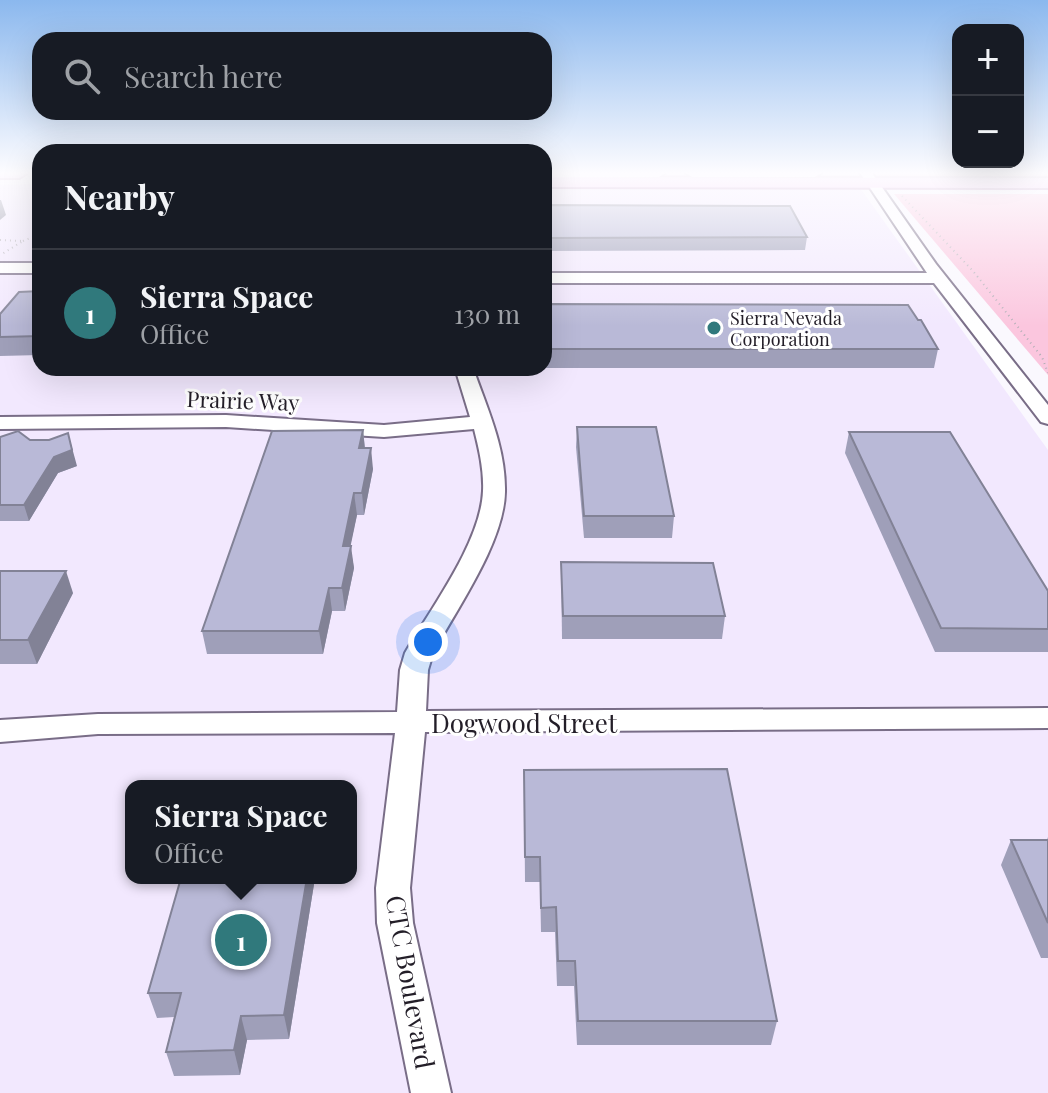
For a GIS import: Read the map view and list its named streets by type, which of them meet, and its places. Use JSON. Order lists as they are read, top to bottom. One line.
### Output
{"streets":{"street":["Prairie Way","Dogwood Street","CTC Boulevard"]},"crossings":[["Prairie Way","CTC Boulevard"],["Dogwood Street","CTC Boulevard"]],"places":["Sierra Nevada Corporation"],"page":{"map_buttons":["+","−"],"search":"Search here","heading":"Nearby","list":[{"mark":"1","name":"Sierra Space","note":"Office","value":"130 m"}],"popup":["Sierra Space","Office"],"pins":"1"}}
